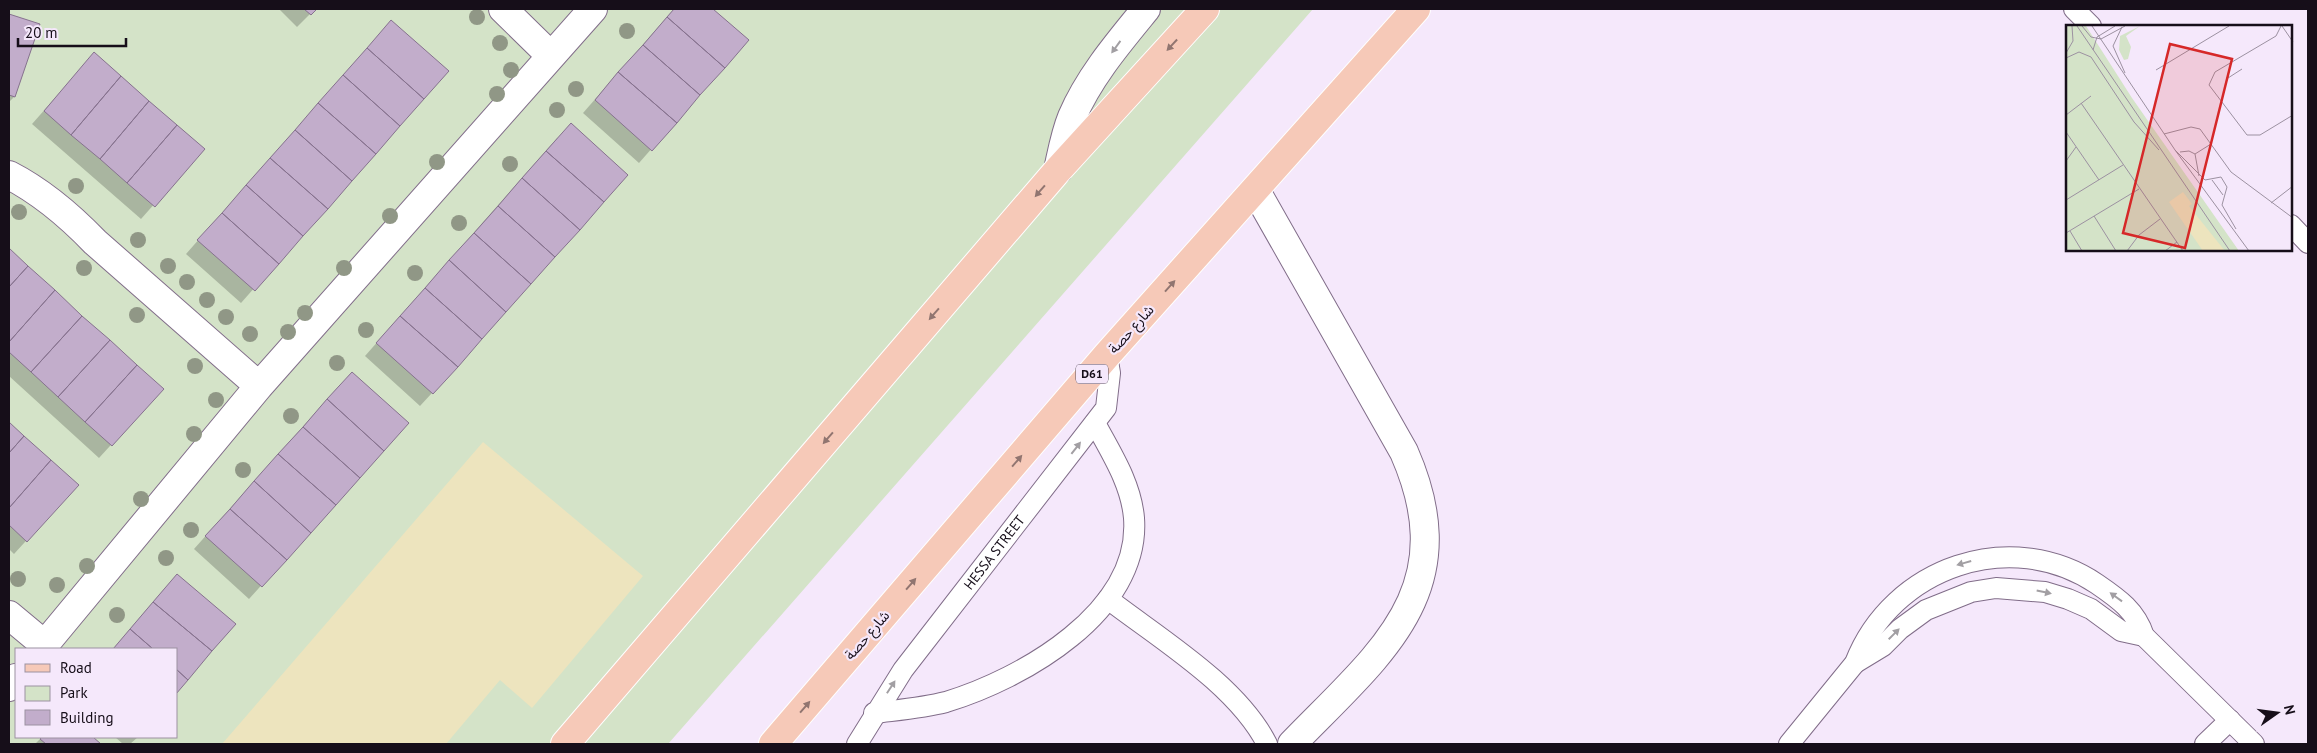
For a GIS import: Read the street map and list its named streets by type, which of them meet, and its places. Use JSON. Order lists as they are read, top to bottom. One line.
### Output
{"streets":{"main road":["شارع حصة","D61"],"lane":["HESSA STREET"]},"crossings":[["شارع حصة","HESSA STREET"]],"one_way":["HESSA STREET"],"legend":["Road","Park","Building"],"scale_bar":"20 m","north":"right"}
